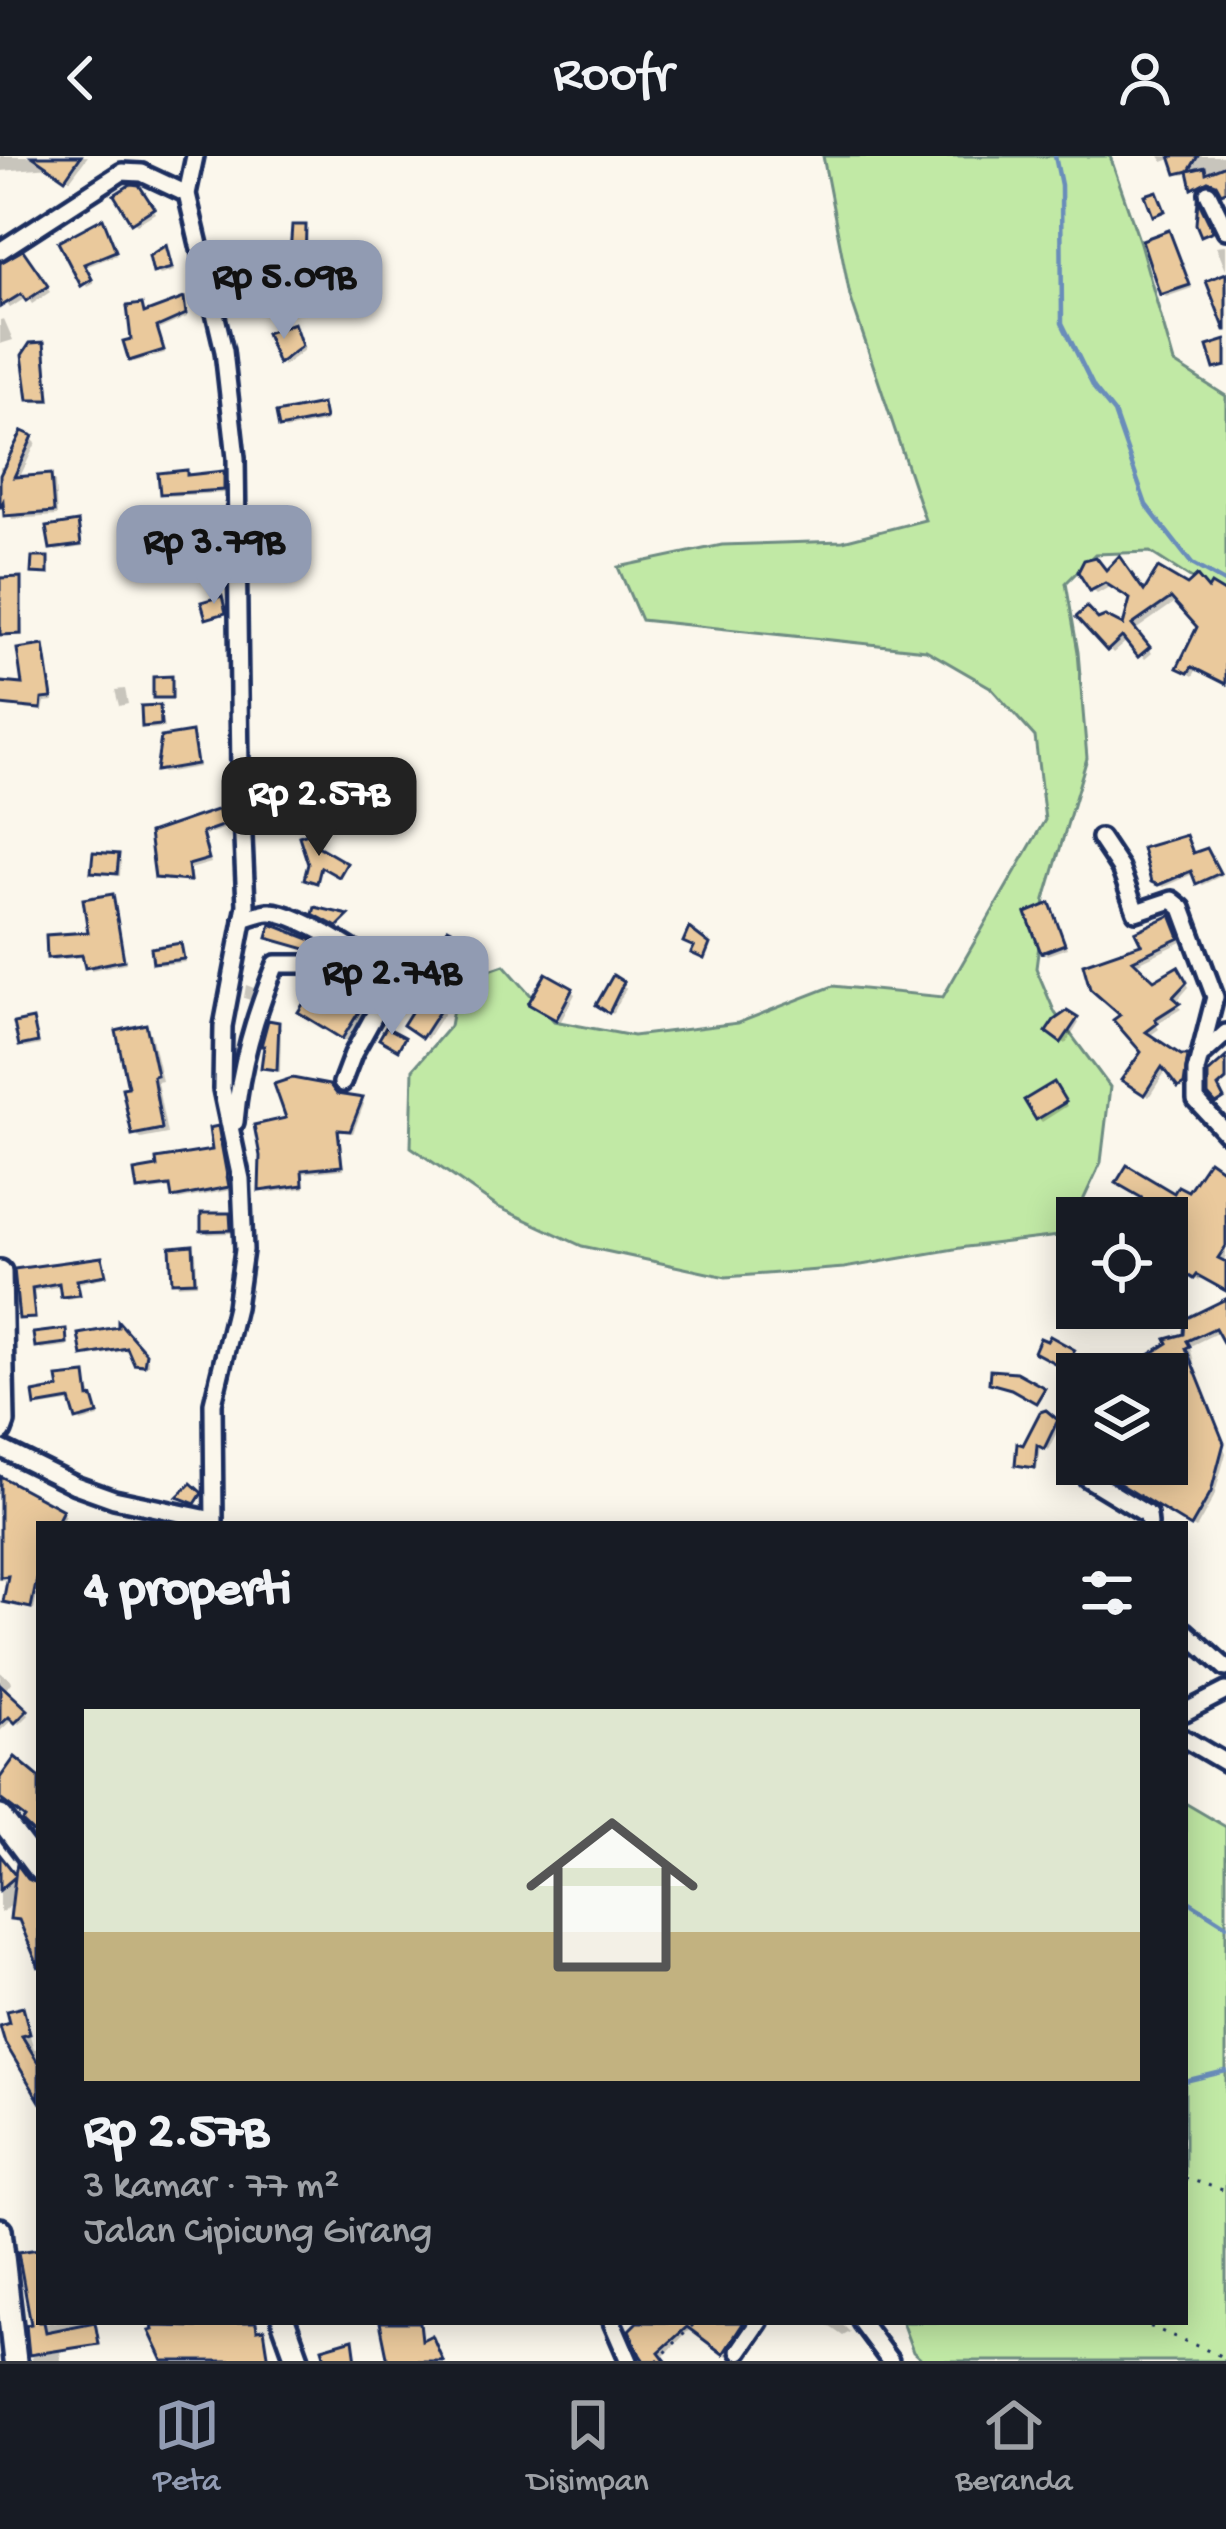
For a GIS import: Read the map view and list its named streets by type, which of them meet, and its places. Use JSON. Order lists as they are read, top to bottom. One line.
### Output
{"page":{"header":"Roofr","price":["Rp 5.09B","Rp 3.79B","Rp 2.57B","Rp 2.74B"],"heading":"4 properti","list":[{"name":"Rp 2.57B","note":"3 kamar · 77 m² · Jalan Cipicung Girang"}],"tabs":["Peta","Disimpan","Beranda"]}}
